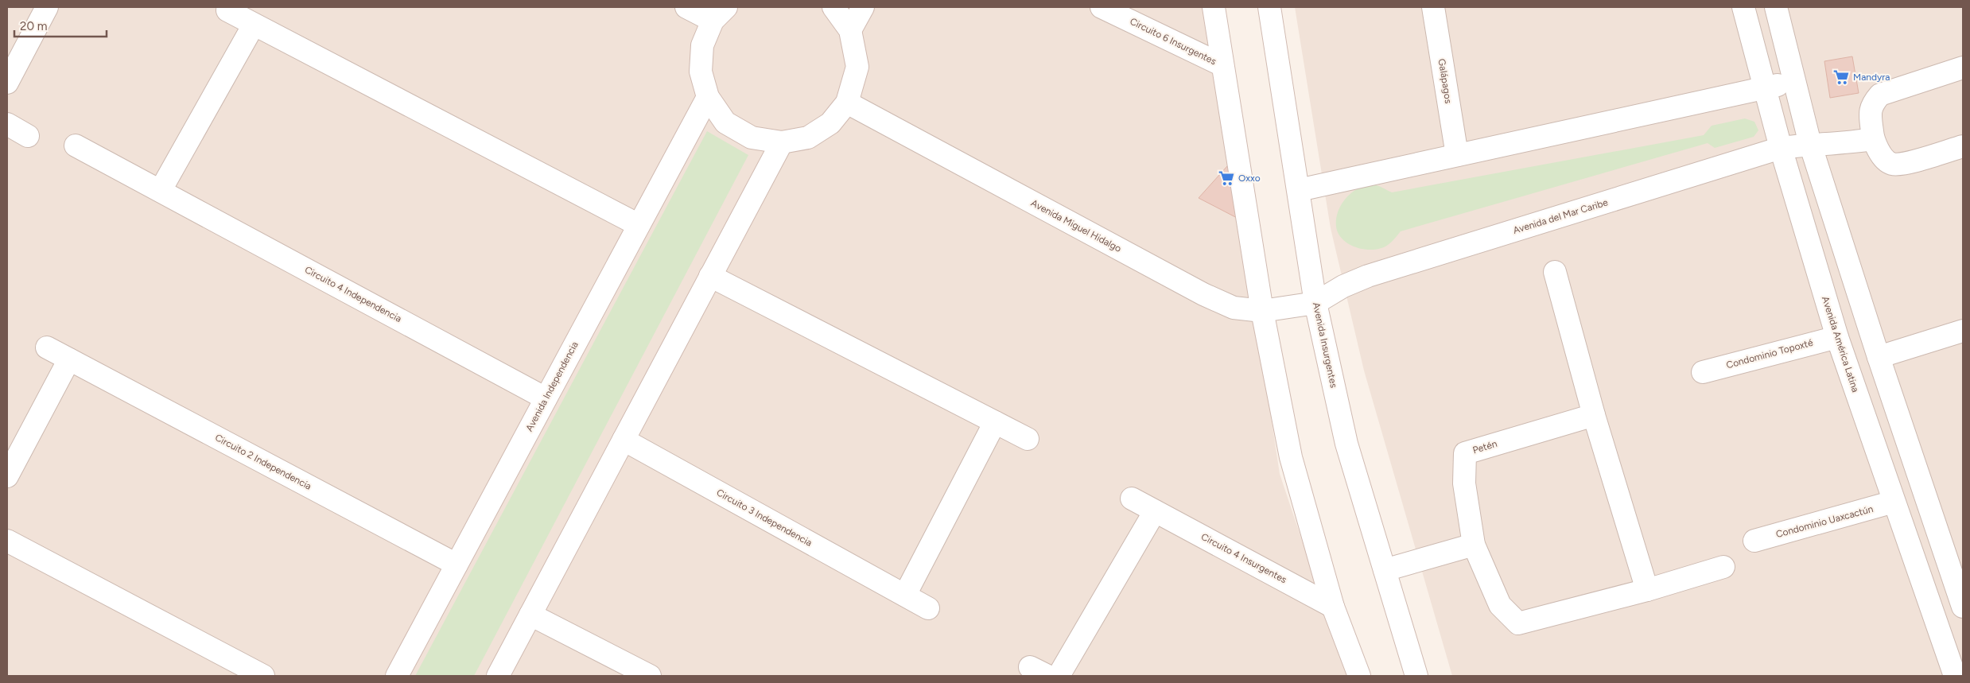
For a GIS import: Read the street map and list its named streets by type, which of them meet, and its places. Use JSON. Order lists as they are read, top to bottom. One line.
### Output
{"streets":{"street":["Circuito 6 Insurgentes","Galápagos","Avenida del Mar Caribe","Avenida Miguel Hidalgo","Circuito 4 Independencia","Avenida América Latina","Avenida Insurgentes","Condominio Topoxté","Avenida Independencia","Petén","Circuito 2 Independencia","Circuito 3 Independencia","Condominio Uaxcactún","Circuito 4 Insurgentes"]},"crossings":[["Avenida del Mar Caribe","Avenida Miguel Hidalgo"],["Avenida del Mar Caribe","Avenida América Latina"],["Avenida del Mar Caribe","Avenida Insurgentes"],["Avenida Miguel Hidalgo","Avenida Insurgentes"],["Circuito 4 Independencia","Avenida Independencia"],["Avenida América Latina","Condominio Topoxté"],["Avenida América Latina","Condominio Uaxcactún"],["Avenida Independencia","Circuito 2 Independencia"]],"places":{"supermarket":["Mandyra","Oxxo"]},"scale_bar":"20 m"}
